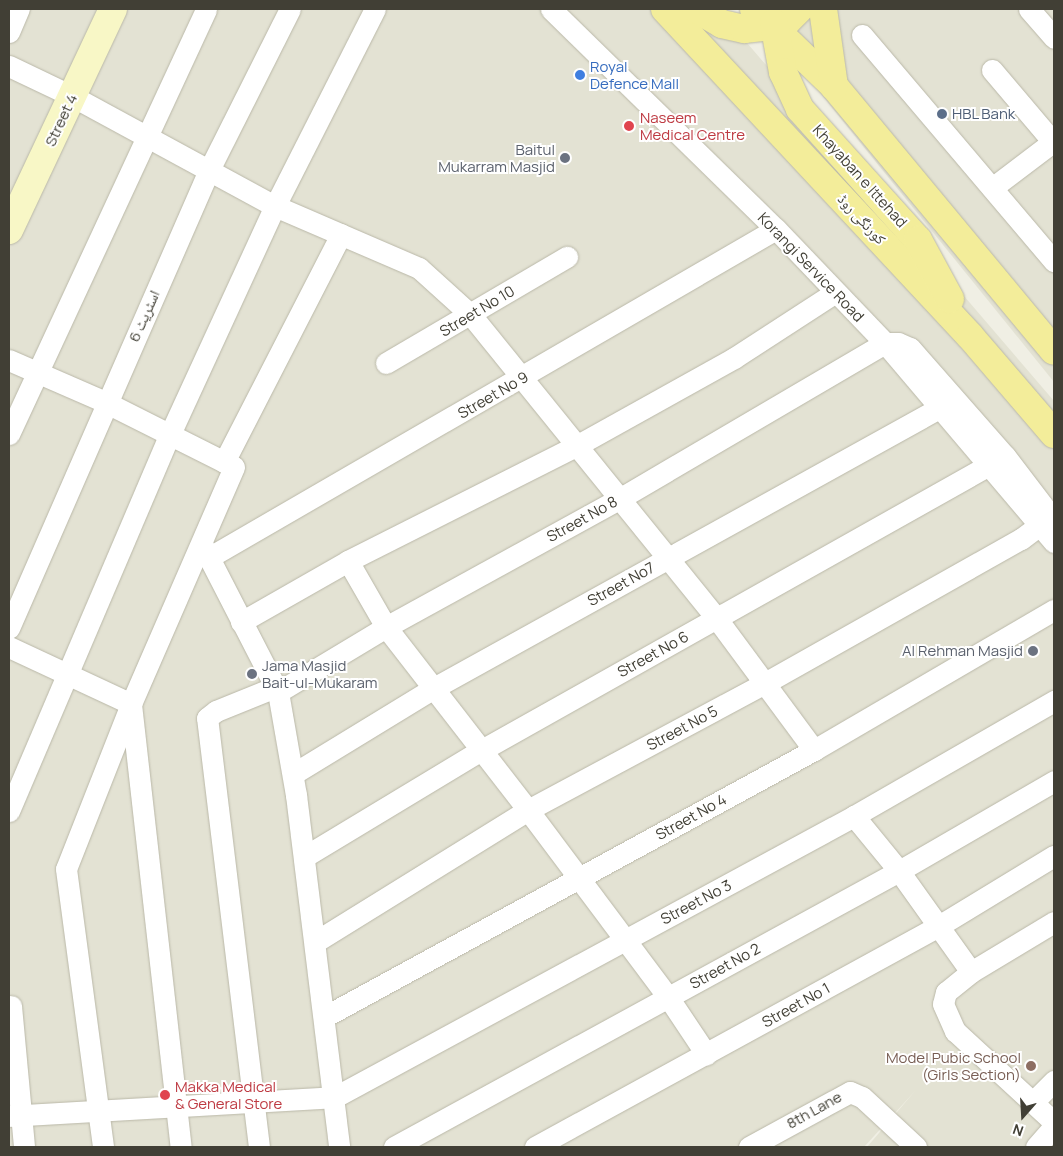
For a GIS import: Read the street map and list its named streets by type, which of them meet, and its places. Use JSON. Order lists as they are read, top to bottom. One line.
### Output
{"streets":{"main road":["Khayaban e Ittehad","کورنگی روڈ"],"street":["Street 4","Korangi Service Road","Street No 10","اسٹریٹ 6","Street No 9","Street No 8","Street No7","Street No 6","Street No 5","Street No 4","Street No 3","Street No 2","Street No 1","8th Lane"]},"crossings":[["Khayaban e Ittehad","کورنگی روڈ"],["Korangi Service Road","Street No 9"],["Korangi Service Road","Street No 8"],["Korangi Service Road","Street No7"],["Korangi Service Road","Street No 6"],["Korangi Service Road","Street No 5"]],"places":["Royal Defence Mall","HBL Bank","Naseem Medical Centre","Baitul Mukarram Masjid","Al Rehman Masjid","Jama Masjid Bait-ul-Mukaram","Model Pubic School (Girls Section)","Makka Medical & General Store"],"north":"bottom"}
